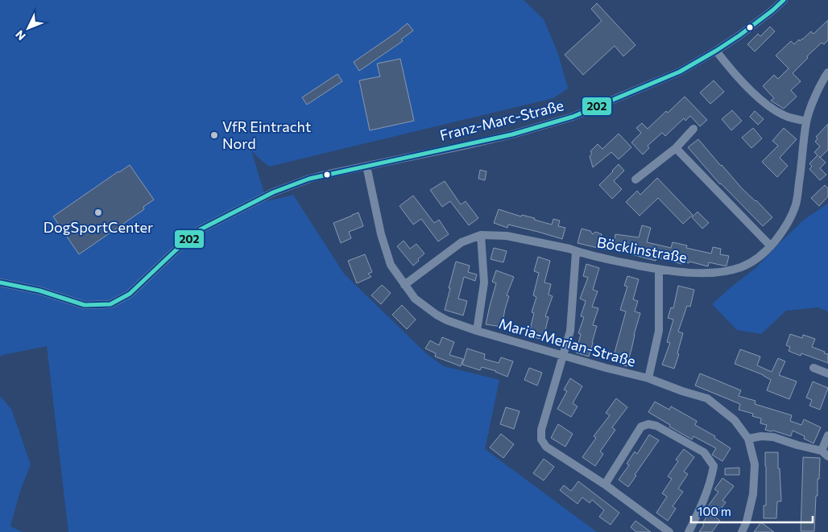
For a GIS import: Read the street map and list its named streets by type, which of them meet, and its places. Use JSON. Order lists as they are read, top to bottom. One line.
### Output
{"streets":{"street":["Franz-Marc-Straße","Böcklinstraße","Maria-Merian-Straße"]},"crossings":[["Franz-Marc-Straße","Maria-Merian-Straße"],["Böcklinstraße","Maria-Merian-Straße"]],"places":["VfR Eintracht Nord","DogSportCenter"],"lines":["transit line 202"],"scale_bar":"100 m","north":"bottom left"}
